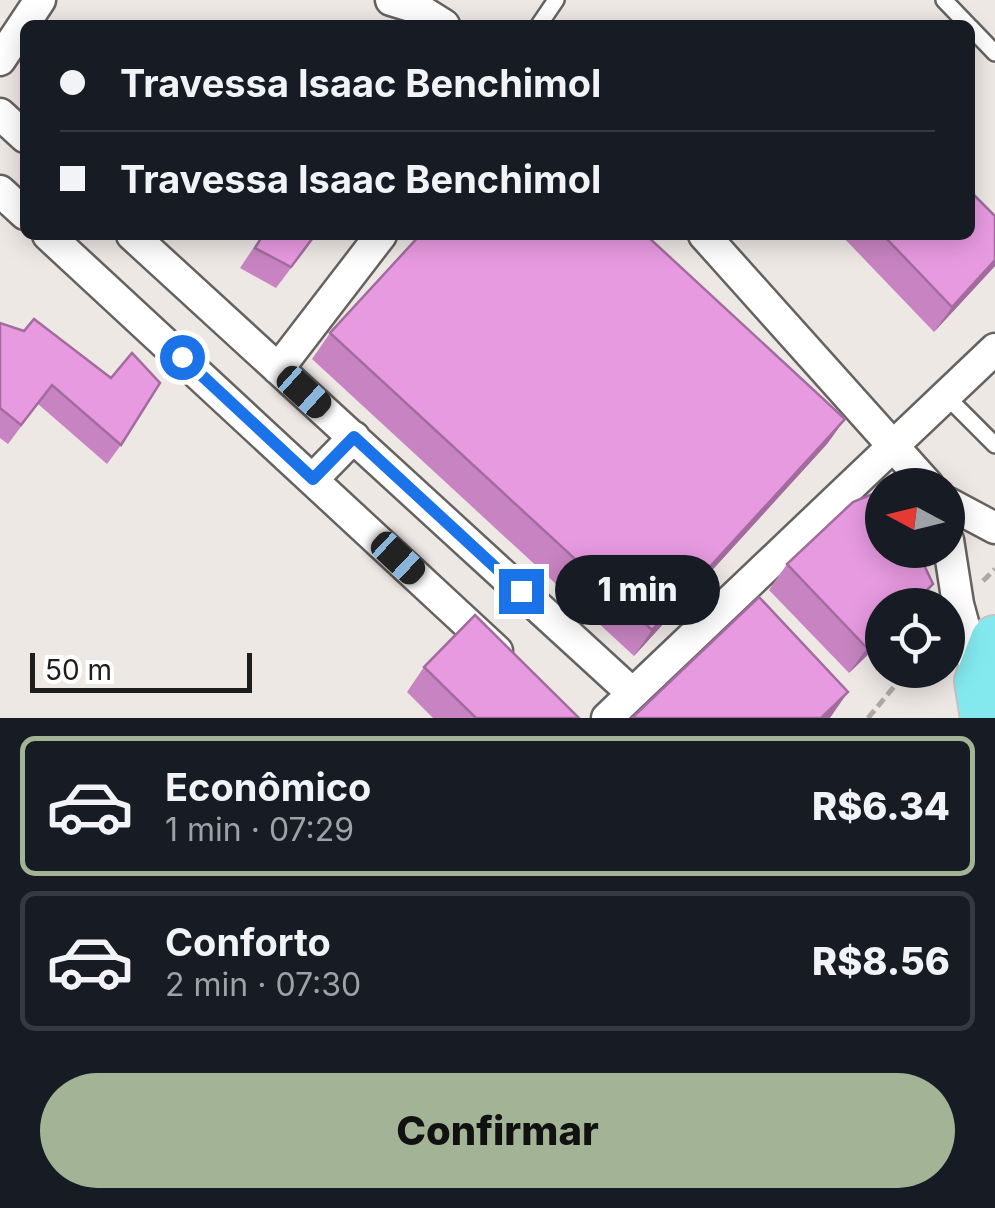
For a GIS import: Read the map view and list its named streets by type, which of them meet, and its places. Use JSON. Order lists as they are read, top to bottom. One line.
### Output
{"scale_bar":"50 m","north":"left","page":{"banner":["Travessa Isaac Benchimol","Travessa Isaac Benchimol"],"bubble":"1 min","scale":"50 m","list":[{"name":"Econômico","note":"1 min · 07:29","value":"R$6.34"},{"name":"Conforto","note":"2 min · 07:30","value":"R$8.56"}],"buttons":"Confirmar"}}
